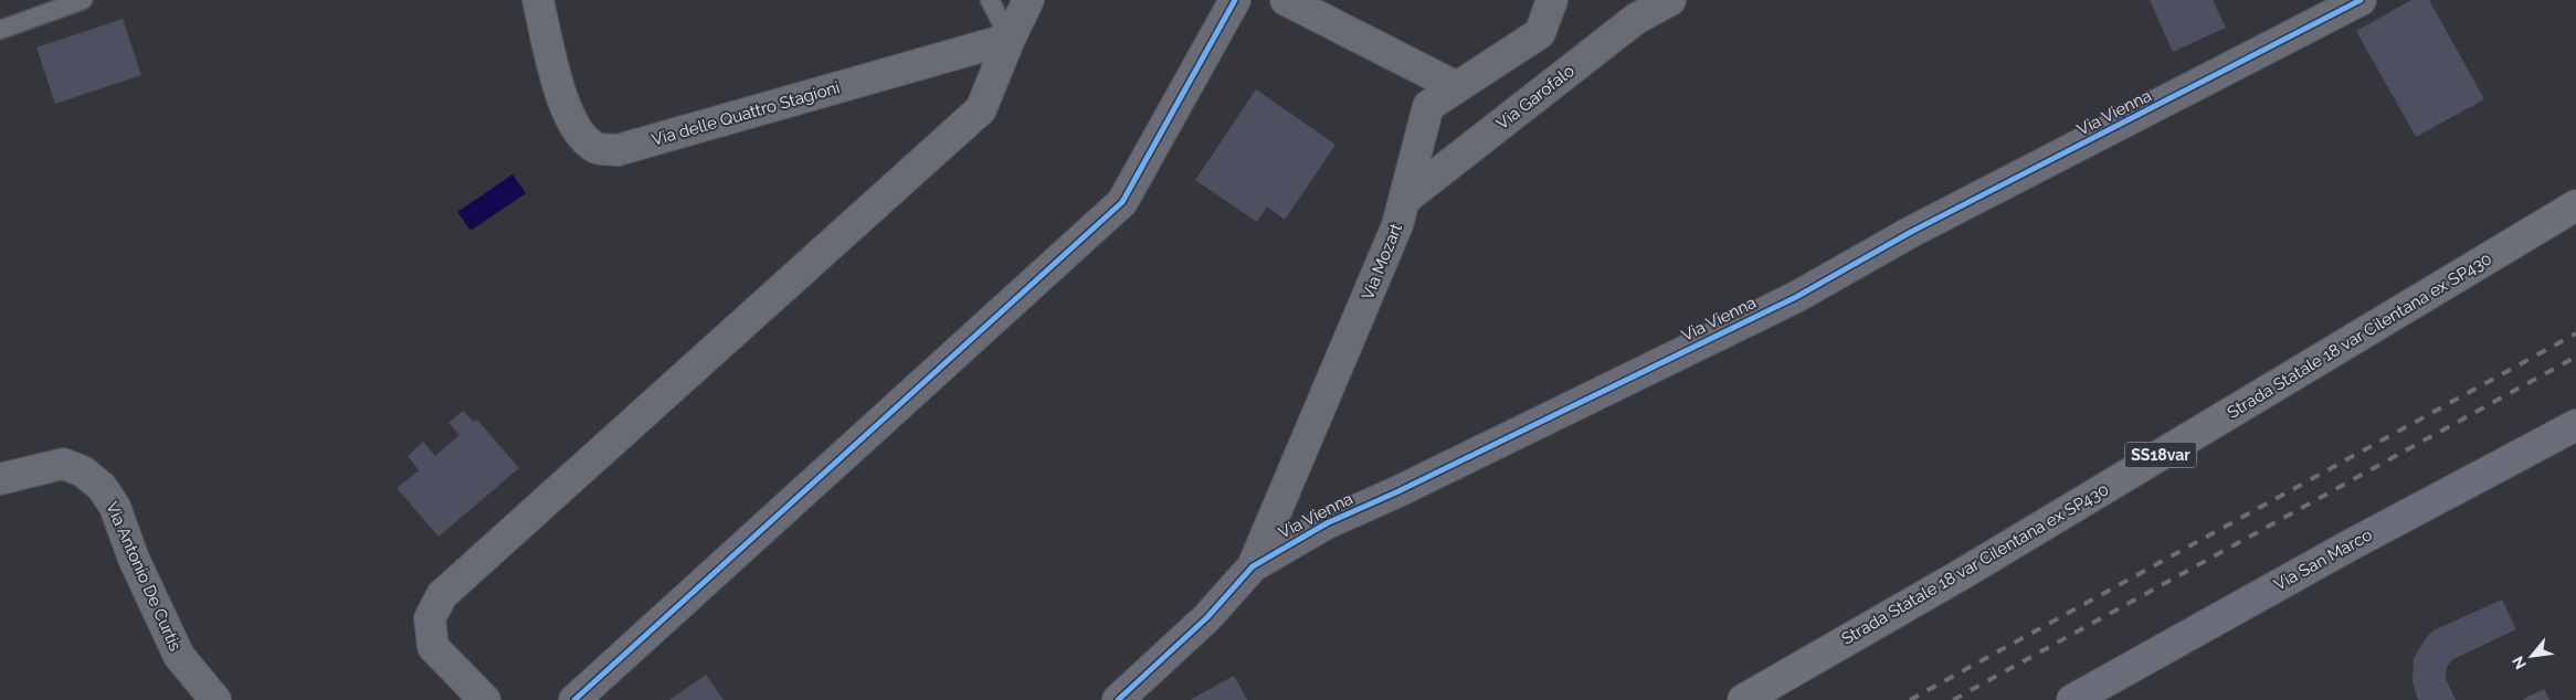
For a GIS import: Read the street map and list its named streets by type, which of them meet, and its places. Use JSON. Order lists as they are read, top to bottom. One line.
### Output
{"streets":{"highway":["Strada Statale 18 var Cilentana ex SP430","SS18var"],"main road":["Via San Marco"],"street":["Via Garofalo","Via Vienna","Via delle Quattro Stagioni","Via Mozart","Via Antonio De Curtis"]},"crossings":[["Via Garofalo","Via Mozart"],["Via Vienna","Via Mozart"]],"north":"bottom left"}
